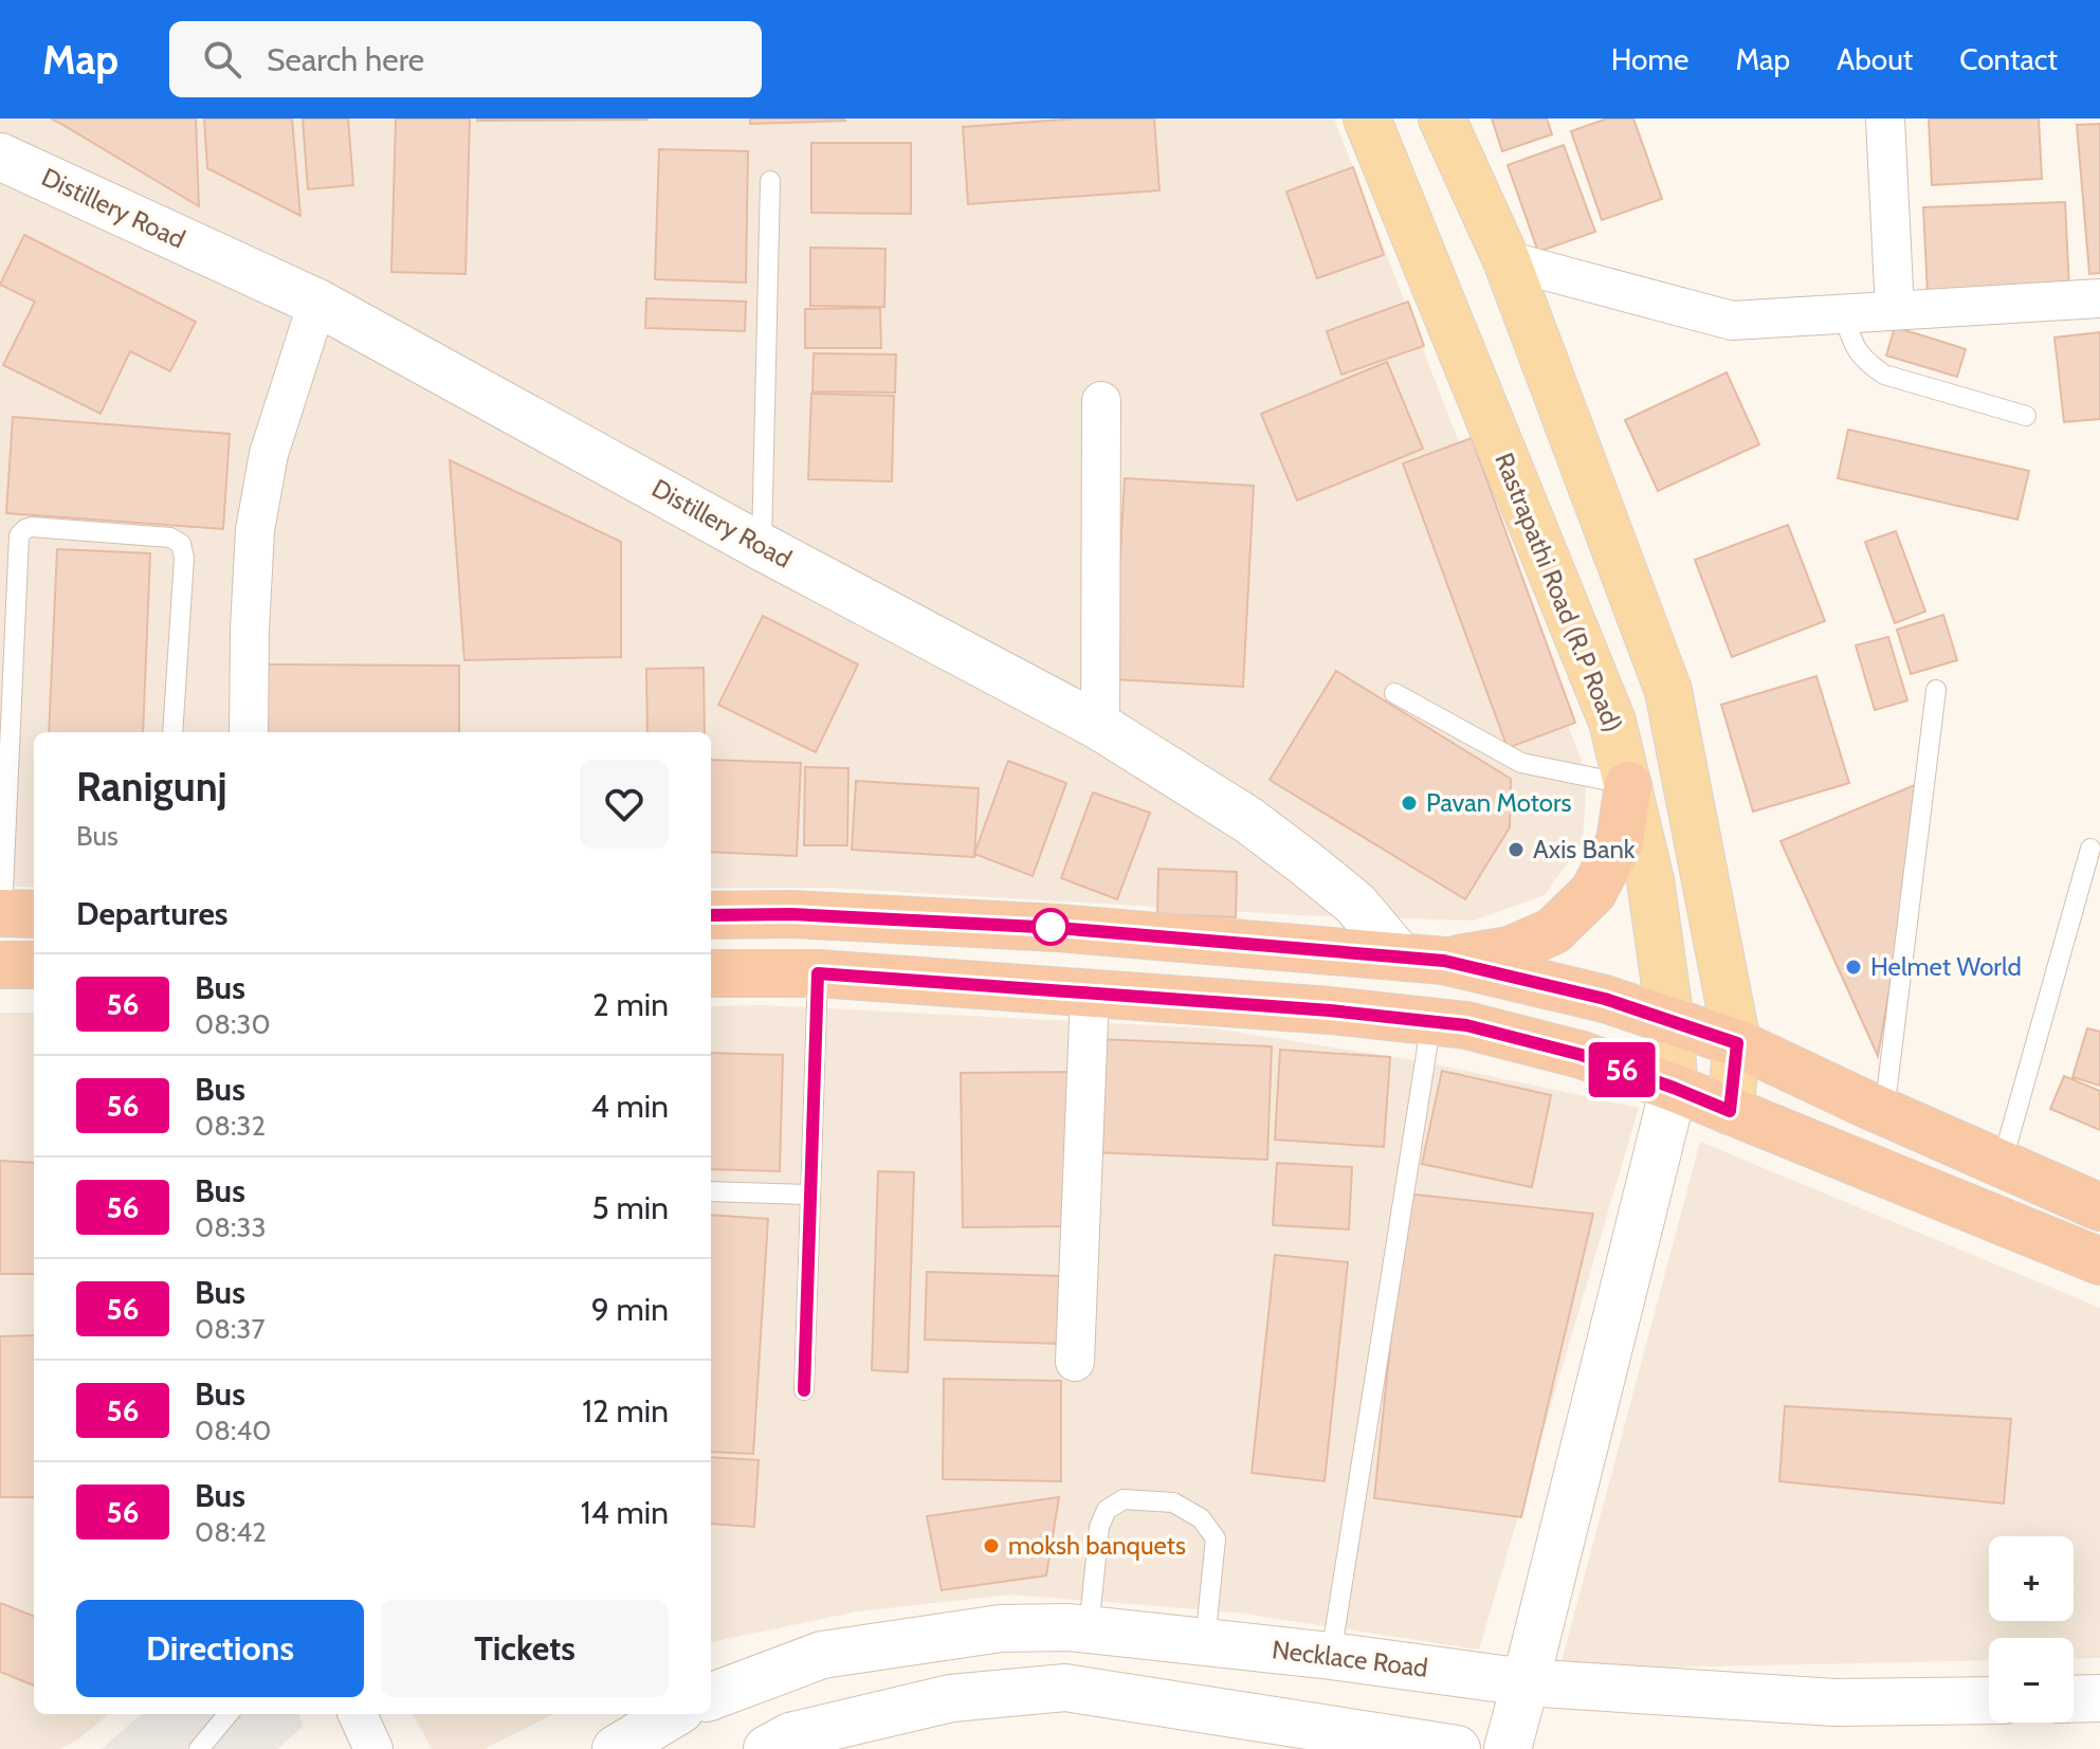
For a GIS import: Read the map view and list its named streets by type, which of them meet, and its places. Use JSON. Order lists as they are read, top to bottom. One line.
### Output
{"streets":{"main road":["Distillery Road","Rastrapathi Road (R.P Road)","Necklace Road"]},"places":["Pavan Motors","Axis Bank","Helmet World","moksh banquets"],"lines":["bus line 56"],"page":{"header":"Map","search":"Search here","nav":["Home","Map","About","Contact"],"on_map":"56","heading":[["Ranigunj","Bus"],"Departures"],"list":[{"mark":"56","name":"Bus","note":"08:30","value":"2 min"},{"mark":"56","name":"Bus","note":"08:32","value":"4 min"},{"mark":"56","name":"Bus","note":"08:33","value":"5 min"},{"mark":"56","name":"Bus","note":"08:37","value":"9 min"},{"mark":"56","name":"Bus","note":"08:40","value":"12 min"},{"mark":"56","name":"Bus","note":"08:42","value":"14 min"}],"map_buttons":["+","−"],"buttons":["Directions","Tickets"]}}
